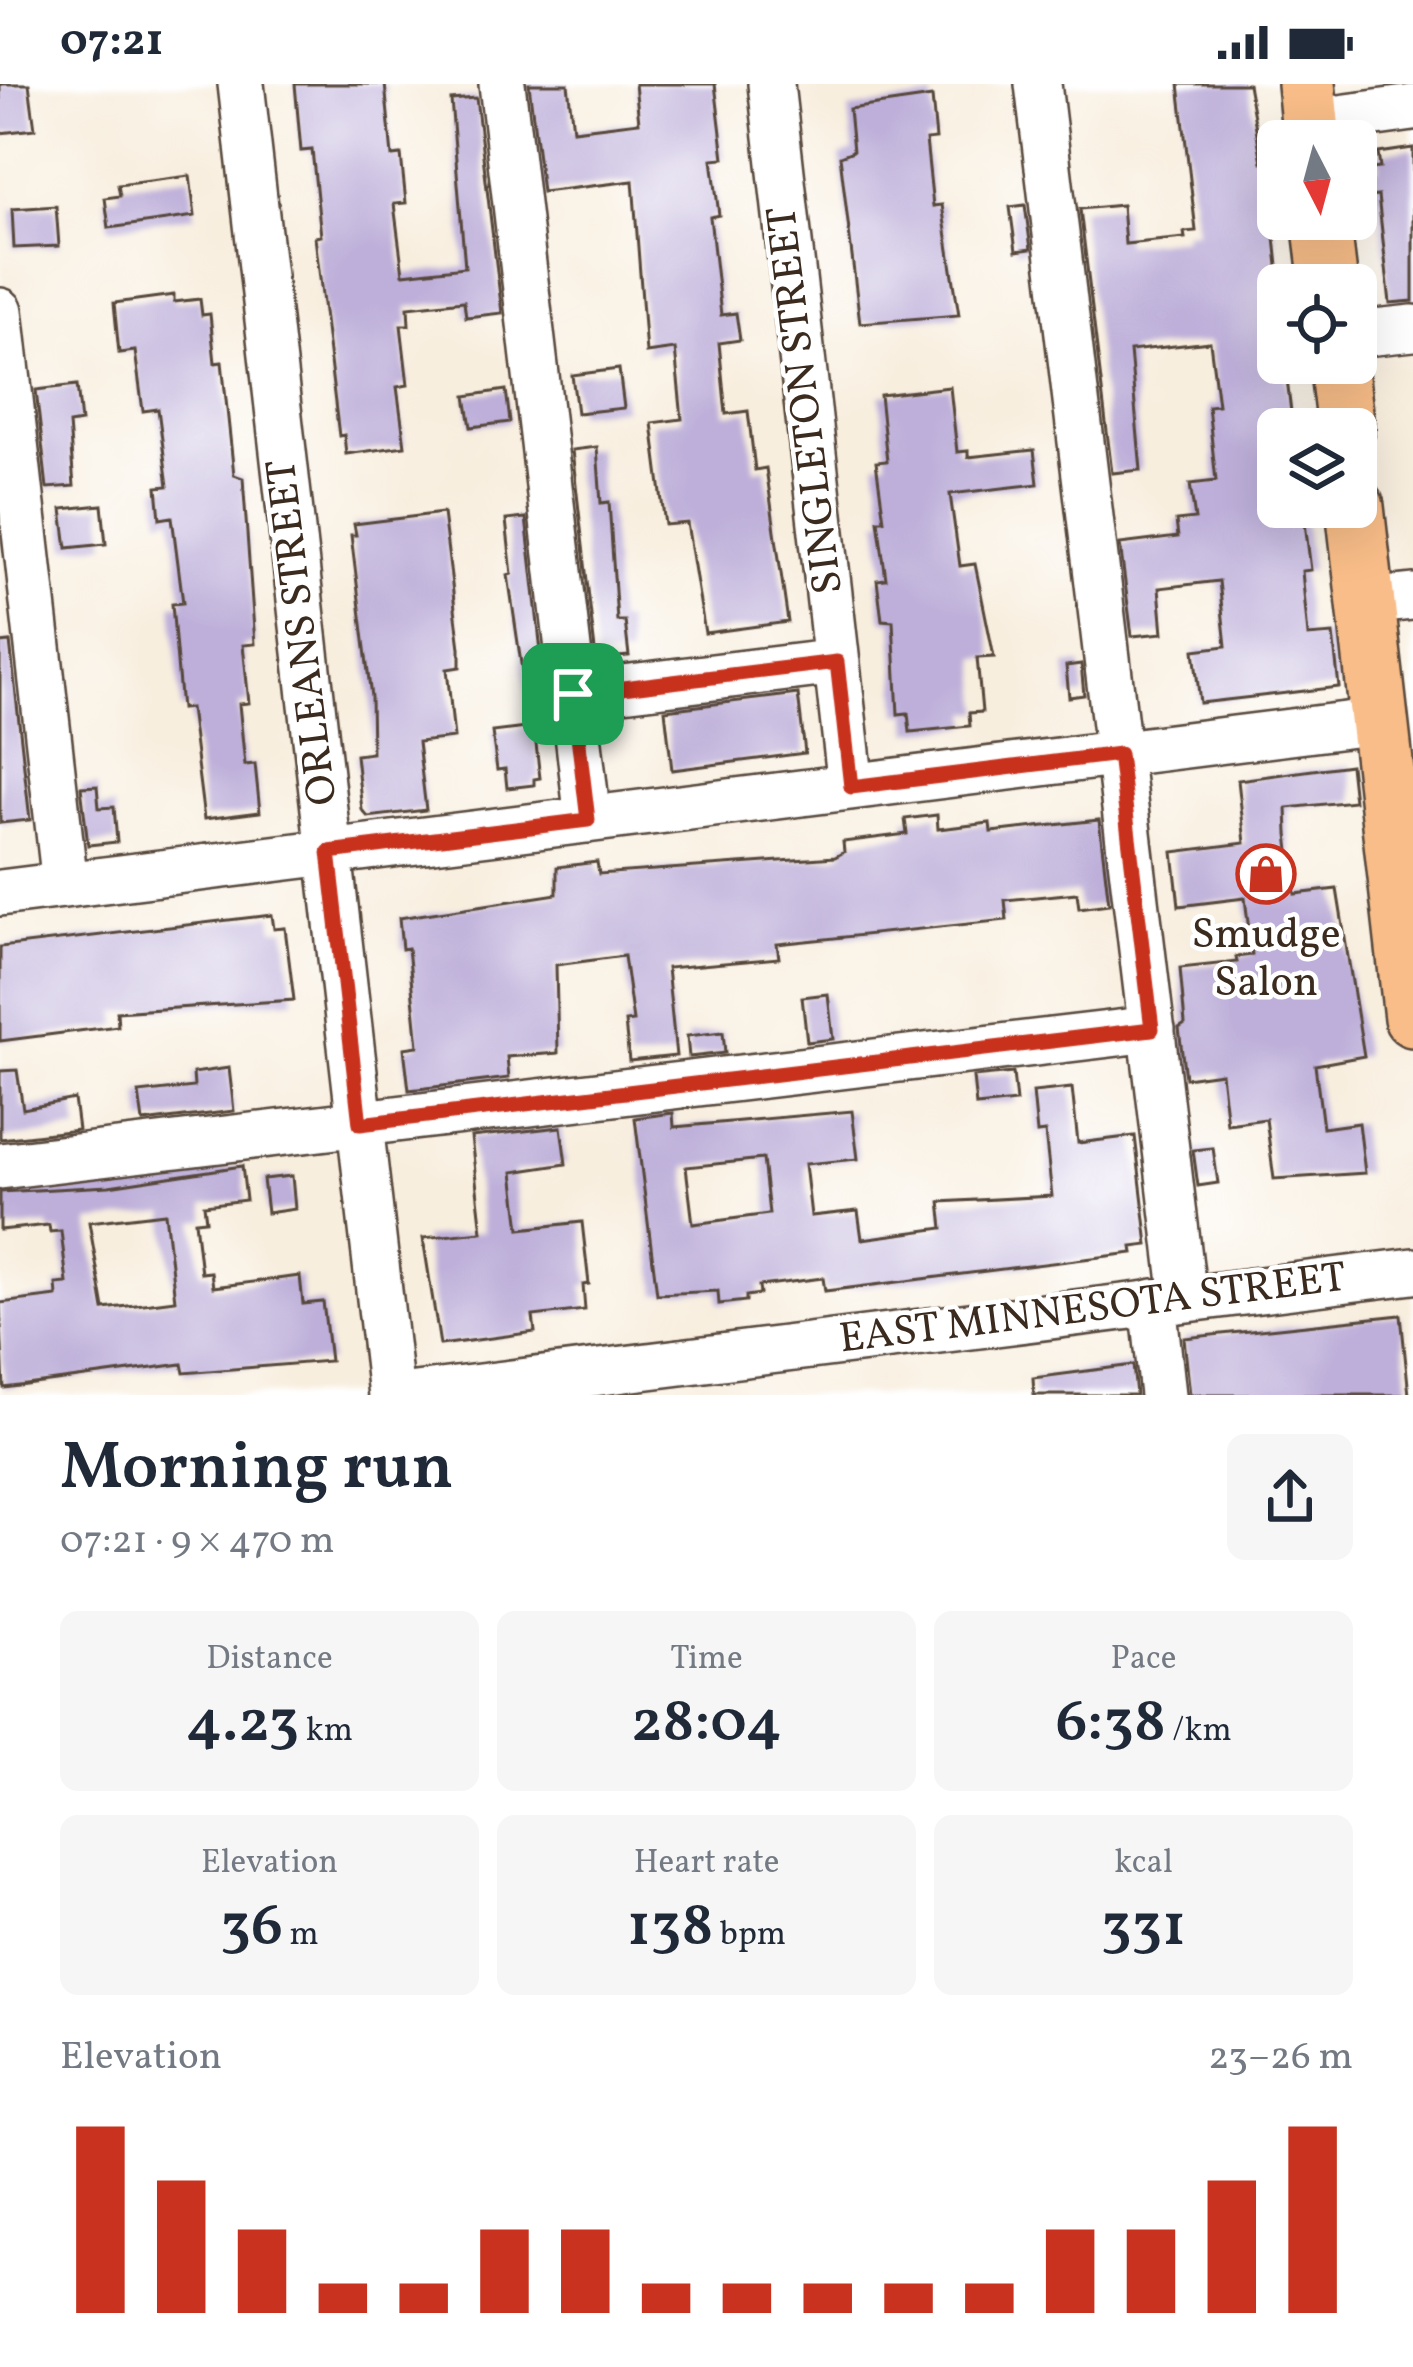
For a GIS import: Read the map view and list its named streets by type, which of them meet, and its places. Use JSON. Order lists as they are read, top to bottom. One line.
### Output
{"streets":{"street":["SINGLETON STREET","ORLEANS STREET","EAST MINNESOTA STREET"]},"places":{"shop":["Smudge Salon"]},"north":"bottom","page":{"status":"07:21","heading":["Morning run","07:21 · 9 × 470 m"],"stats":[["Distance","4.23 km"],["Time","28:04"],["Pace","6:38 /km"],["Elevation","36 m"],["Heart rate","138 bpm"],["kcal","331"]],"chart":["Elevation","23–26 m"]}}
